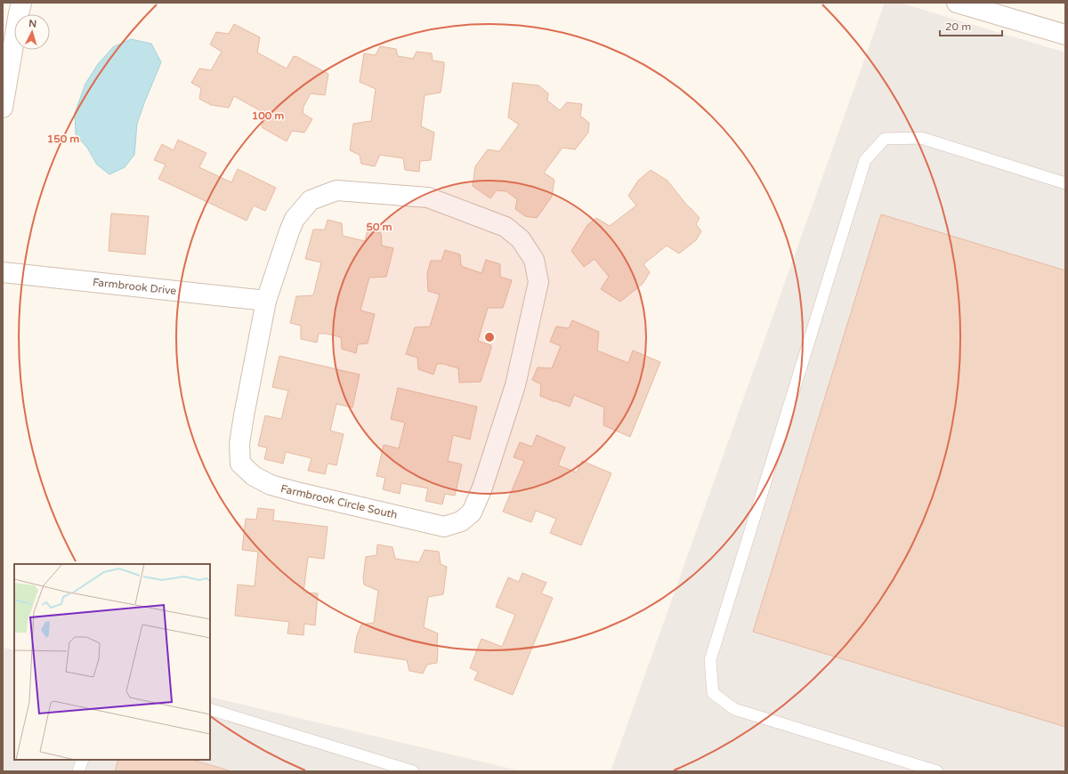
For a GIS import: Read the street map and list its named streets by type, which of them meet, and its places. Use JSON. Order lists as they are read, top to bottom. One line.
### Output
{"streets":{"street":["Farmbrook Drive","Farmbrook Circle South"]},"crossings":[["Farmbrook Drive","Farmbrook Circle South"]],"scale_bar":"20 m","north":"top","rings":["100 m","150 m","50 m"]}
